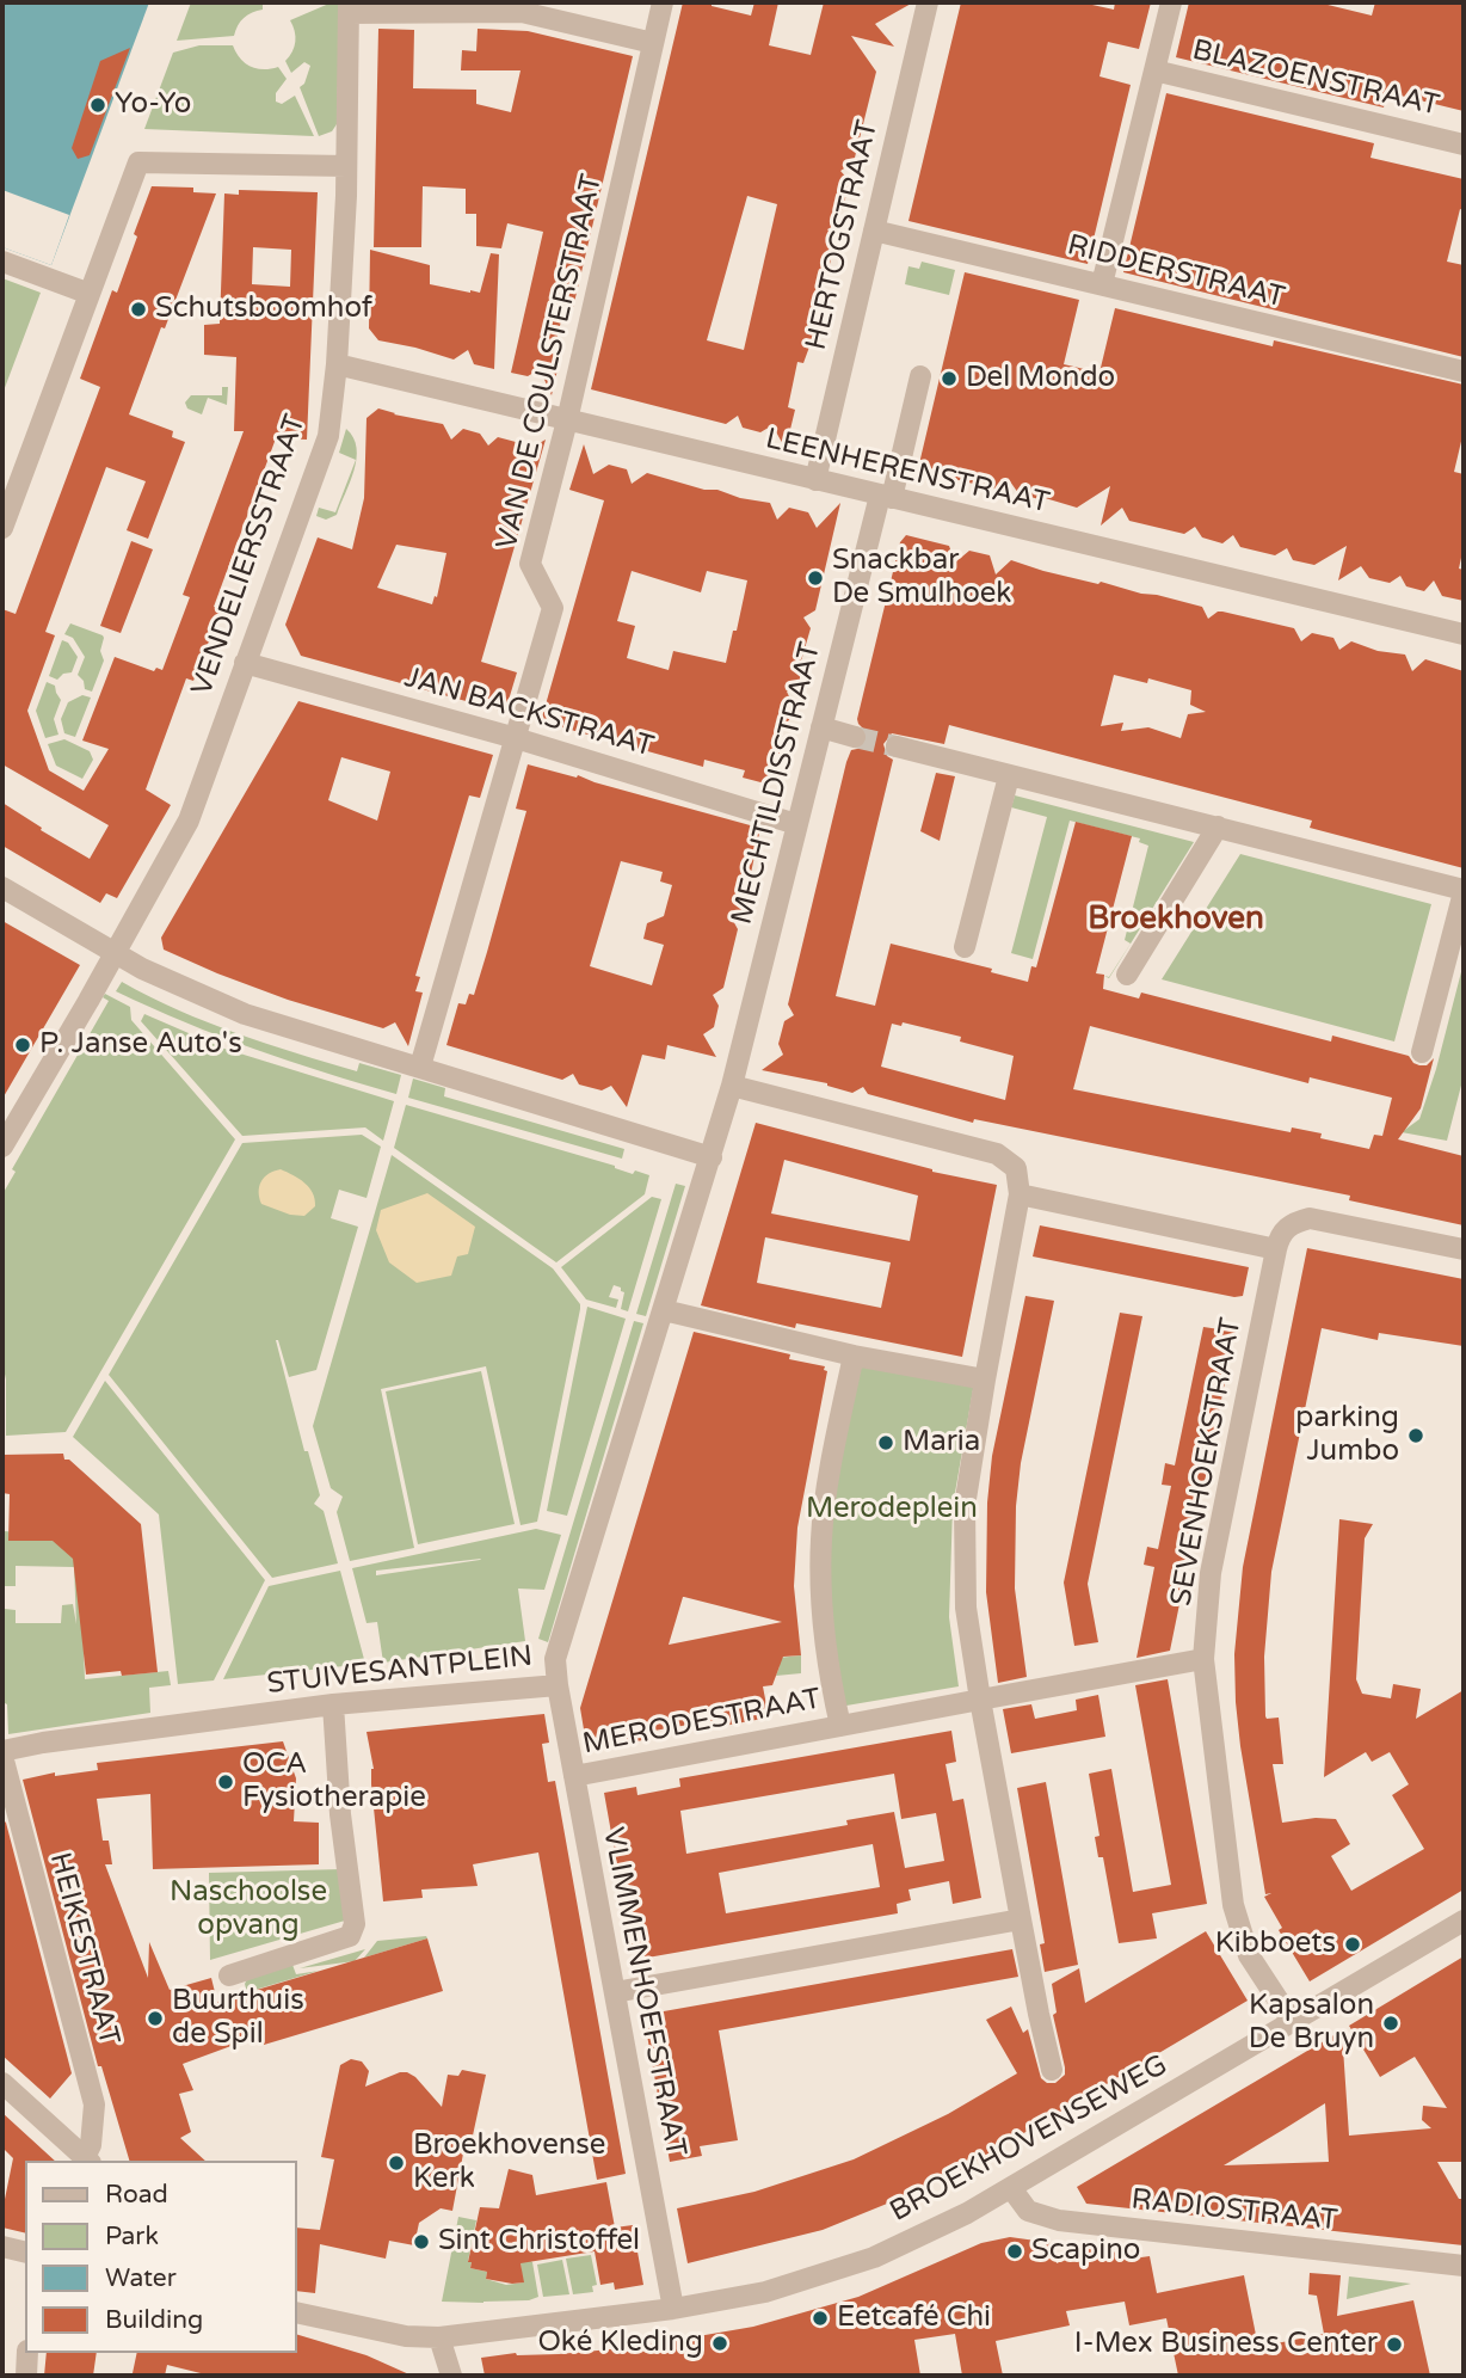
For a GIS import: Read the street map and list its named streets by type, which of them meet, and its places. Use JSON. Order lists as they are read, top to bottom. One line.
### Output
{"streets":{"street":["BLAZOENSTRAAT","HERTOGSTRAAT","RIDDERSTRAAT","VAN DE COULSTERSTRAAT","LEENHERENSTRAAT","VENDELIERSSTRAAT","JAN BACKSTRAAT","MECHTILDISSTRAAT","SEVENHOEKSTRAAT","STUIVESANTPLEIN","MERODESTRAAT","HEIKESTRAAT","VLIMMENHOEFSTRAAT","BROEKHOVENSEWEG","RADIOSTRAAT"]},"crossings":[["HERTOGSTRAAT","RIDDERSTRAAT"],["HERTOGSTRAAT","LEENHERENSTRAAT"],["VAN DE COULSTERSTRAAT","LEENHERENSTRAAT"],["VAN DE COULSTERSTRAAT","JAN BACKSTRAAT"],["LEENHERENSTRAAT","VENDELIERSSTRAAT"],["LEENHERENSTRAAT","MECHTILDISSTRAAT"],["VENDELIERSSTRAAT","JAN BACKSTRAAT"],["JAN BACKSTRAAT","MECHTILDISSTRAAT"],["MECHTILDISSTRAAT","STUIVESANTPLEIN"],["SEVENHOEKSTRAAT","BROEKHOVENSEWEG"],["STUIVESANTPLEIN","HEIKESTRAAT"],["STUIVESANTPLEIN","VLIMMENHOEFSTRAAT"],["MERODESTRAAT","VLIMMENHOEFSTRAAT"],["VLIMMENHOEFSTRAAT","BROEKHOVENSEWEG"],["BROEKHOVENSEWEG","RADIOSTRAAT"]],"districts":["Broekhoven"],"parks":["Merodeplein","Naschoolse opvang"],"places":["Yo-Yo","Schutsboomhof","Del Mondo","Snackbar De Smulhoek","P. Janse Auto's","parking Jumbo","Maria","OCA Fysiotherapie","Kibboets","Buurthuis de Spil","Kapsalon De Bruyn","Broekhovense Kerk","Sint Christoffel","Scapino","Eetcafé Chi","Oké Kleding","I-Mex Business Center"],"legend":["Road","Park","Water","Building"]}
